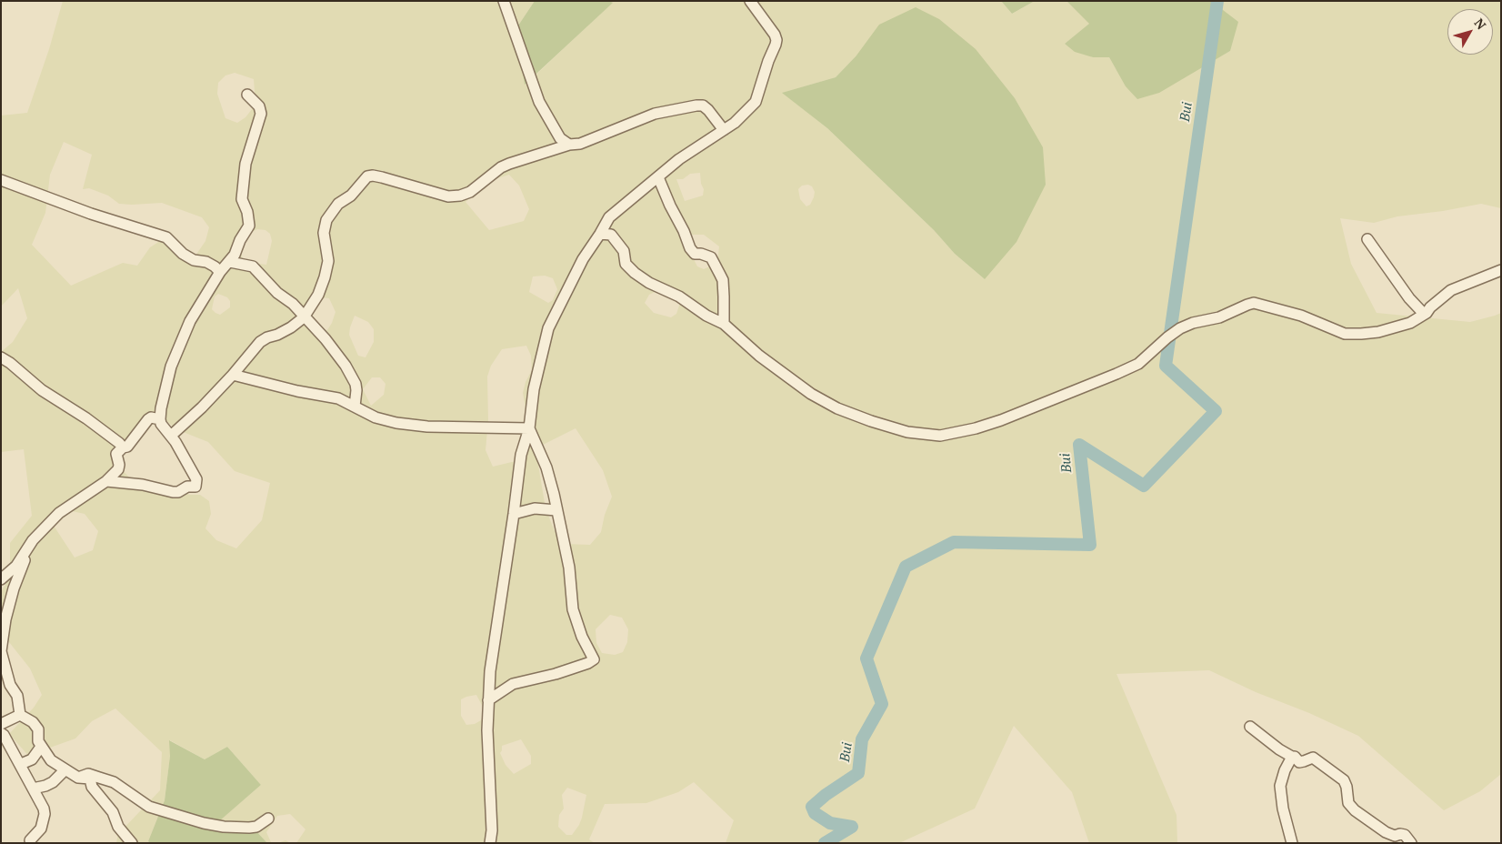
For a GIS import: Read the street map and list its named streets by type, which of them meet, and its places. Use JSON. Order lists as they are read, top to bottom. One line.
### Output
{"water":["Bui"],"north":"top right"}
